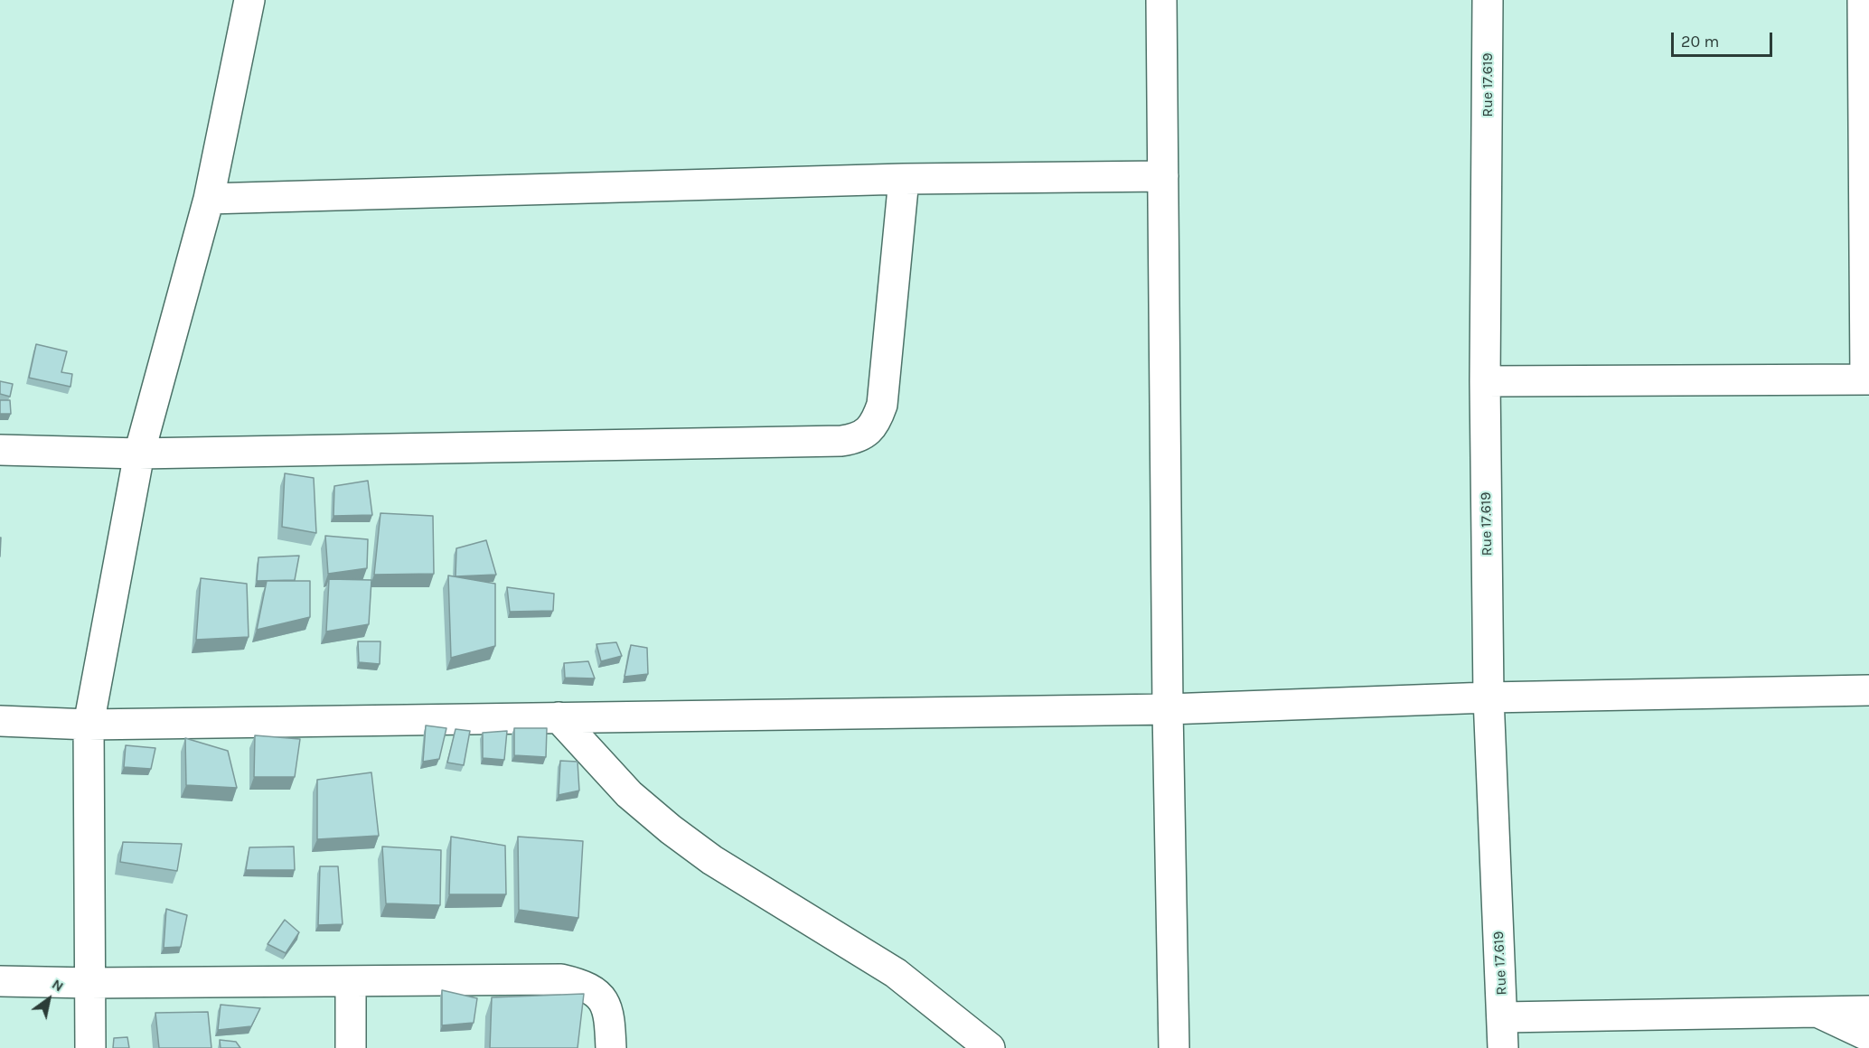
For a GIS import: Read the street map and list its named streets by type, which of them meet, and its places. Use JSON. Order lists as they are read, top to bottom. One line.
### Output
{"streets":{"street":["Rue 17.619"]},"scale_bar":"20 m","north":"top right"}
